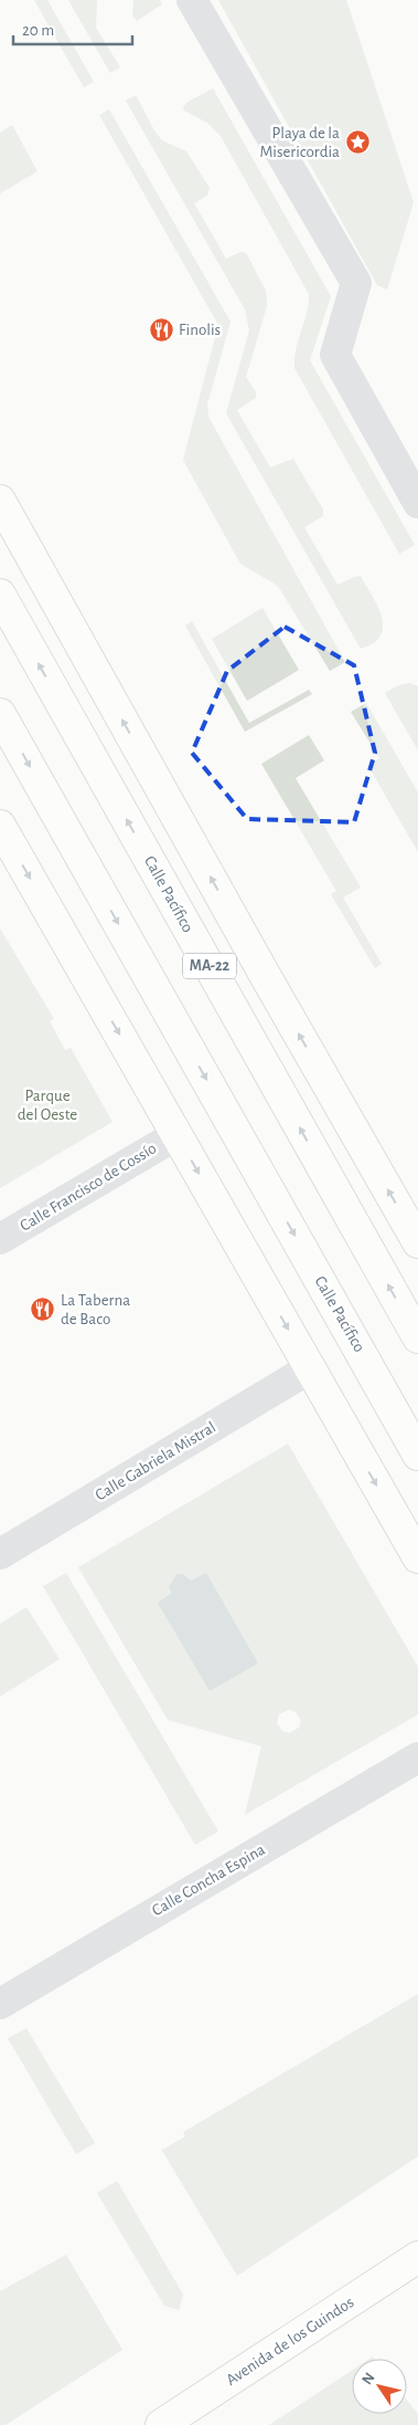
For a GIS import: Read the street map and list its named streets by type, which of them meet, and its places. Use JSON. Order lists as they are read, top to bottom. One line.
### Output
{"streets":{"main road":["Calle Pacífico","MA-22","Avenida de los Guindos"],"street":["Calle Francisco de Cossío","Calle Gabriela Mistral","Calle Concha Espina"]},"parks":["Parque del Oeste"],"places":{"place":["Playa de la Misericordia"],"restaurant":["Finolis","La Taberna de Baco"]},"scale_bar":"20 m","north":"top left"}
